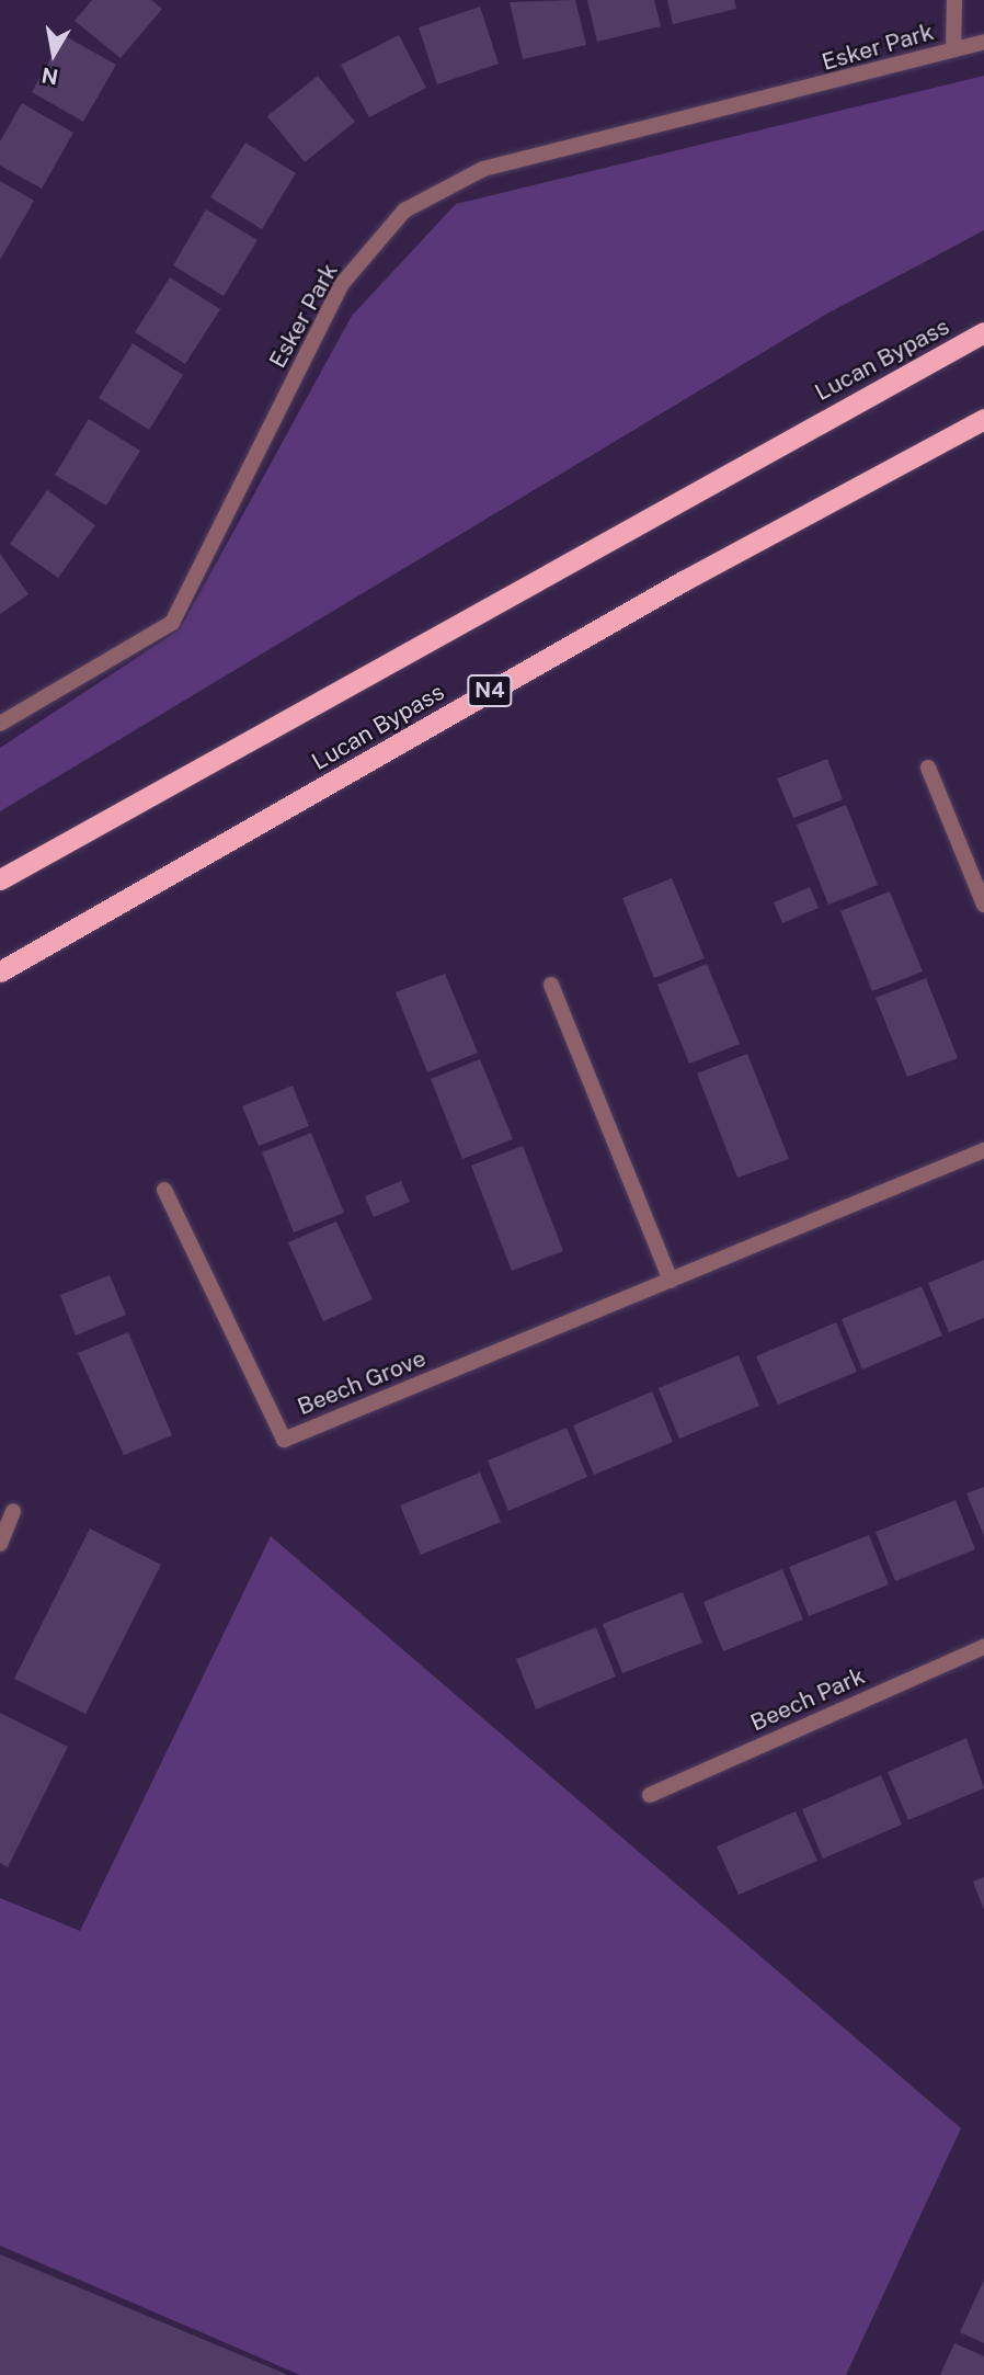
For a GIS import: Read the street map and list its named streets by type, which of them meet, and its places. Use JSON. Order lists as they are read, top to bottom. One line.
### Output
{"streets":{"highway":["Lucan Bypass","N4"],"street":["Esker Park","Beech Grove","Beech Park"]},"north":"bottom"}
